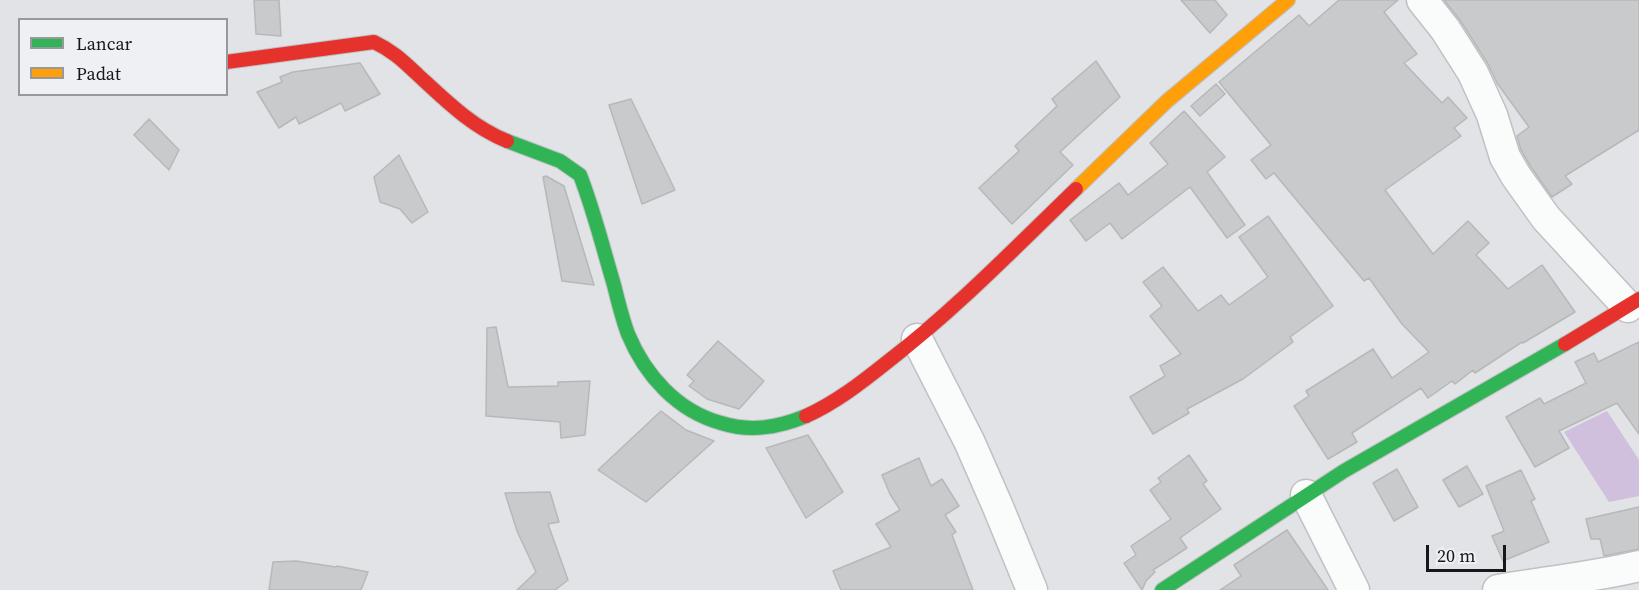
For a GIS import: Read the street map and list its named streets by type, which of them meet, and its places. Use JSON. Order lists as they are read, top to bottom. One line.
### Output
{"legend":["Lancar","Padat"],"scale_bar":"20 m"}
